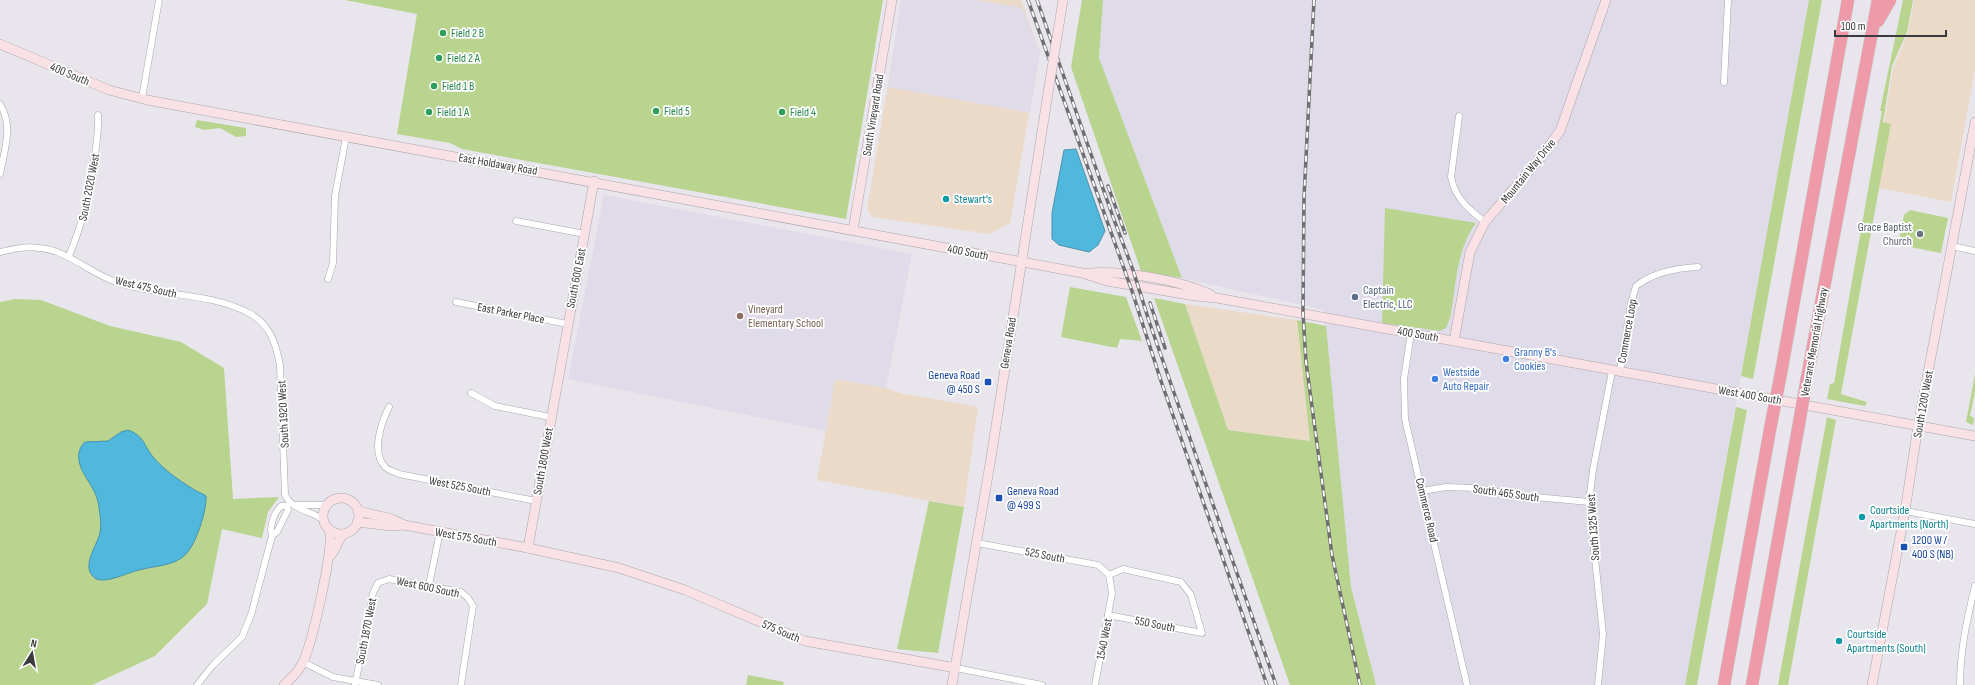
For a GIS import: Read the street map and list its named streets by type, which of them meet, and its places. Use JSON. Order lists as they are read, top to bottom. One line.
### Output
{"streets":{"highway":["Veterans Memorial Highway"],"street":["400 South","South Vineyard Road","East Holdaway Road","Mountain Way Drive","South 2020 West","South 600 East","West 475 South","East Parker Place","Commerce Loop","Geneva Road","West 400 South","South 1200 West","South 1920 West","South 1800 West","West 525 South","South 465 South","Commerce Road","South 1325 West","West 575 South","525 South","West 600 South","550 South","South 1870 West","575 South","1540 West"]},"crossings":[["400 South","South Vineyard Road"],["400 South","East Holdaway Road"],["400 South","Mountain Way Drive"],["400 South","Commerce Loop"],["400 South","Geneva Road"],["400 South","West 400 South"],["400 South","Commerce Road"],["400 South","South 1325 West"],["South Vineyard Road","East Holdaway Road"],["East Holdaway Road","South 600 East"],["South 2020 West","West 475 South"],["South 600 East","East Parker Place"],["South 600 East","South 1800 West"],["West 475 South","South 1920 West"],["Commerce Loop","West 400 South"],["Commerce Loop","South 1325 West"],["Geneva Road","525 South"],["Geneva Road","575 South"],["West 400 South","South 1200 West"],["West 400 South","South 1325 West"],["South 1800 West","West 525 South"],["South 1800 West","West 575 South"],["South 1800 West","575 South"],["South 465 South","Commerce Road"],["South 465 South","South 1325 West"],["West 575 South","575 South"],["525 South","550 South"],["525 South","1540 West"],["West 600 South","South 1870 West"],["550 South","1540 West"]],"places":{"other":["Field 2 B","Field 2 A","Field 1 B","Field 5","Field 1 A","Field 4","Stewart's","Grace Baptist Church","Captain Electric, LLC","Vineyard Elementary School","Granny B's Cookies","Westside Auto Repair","Courtside Apartments (North)","Courtside Apartments (South)"],"transit":["Geneva Road @ 450 S","Geneva Road @ 499 S","1200 W / 400 S (NB)"]},"scale_bar":"100 m","north":"top"}
